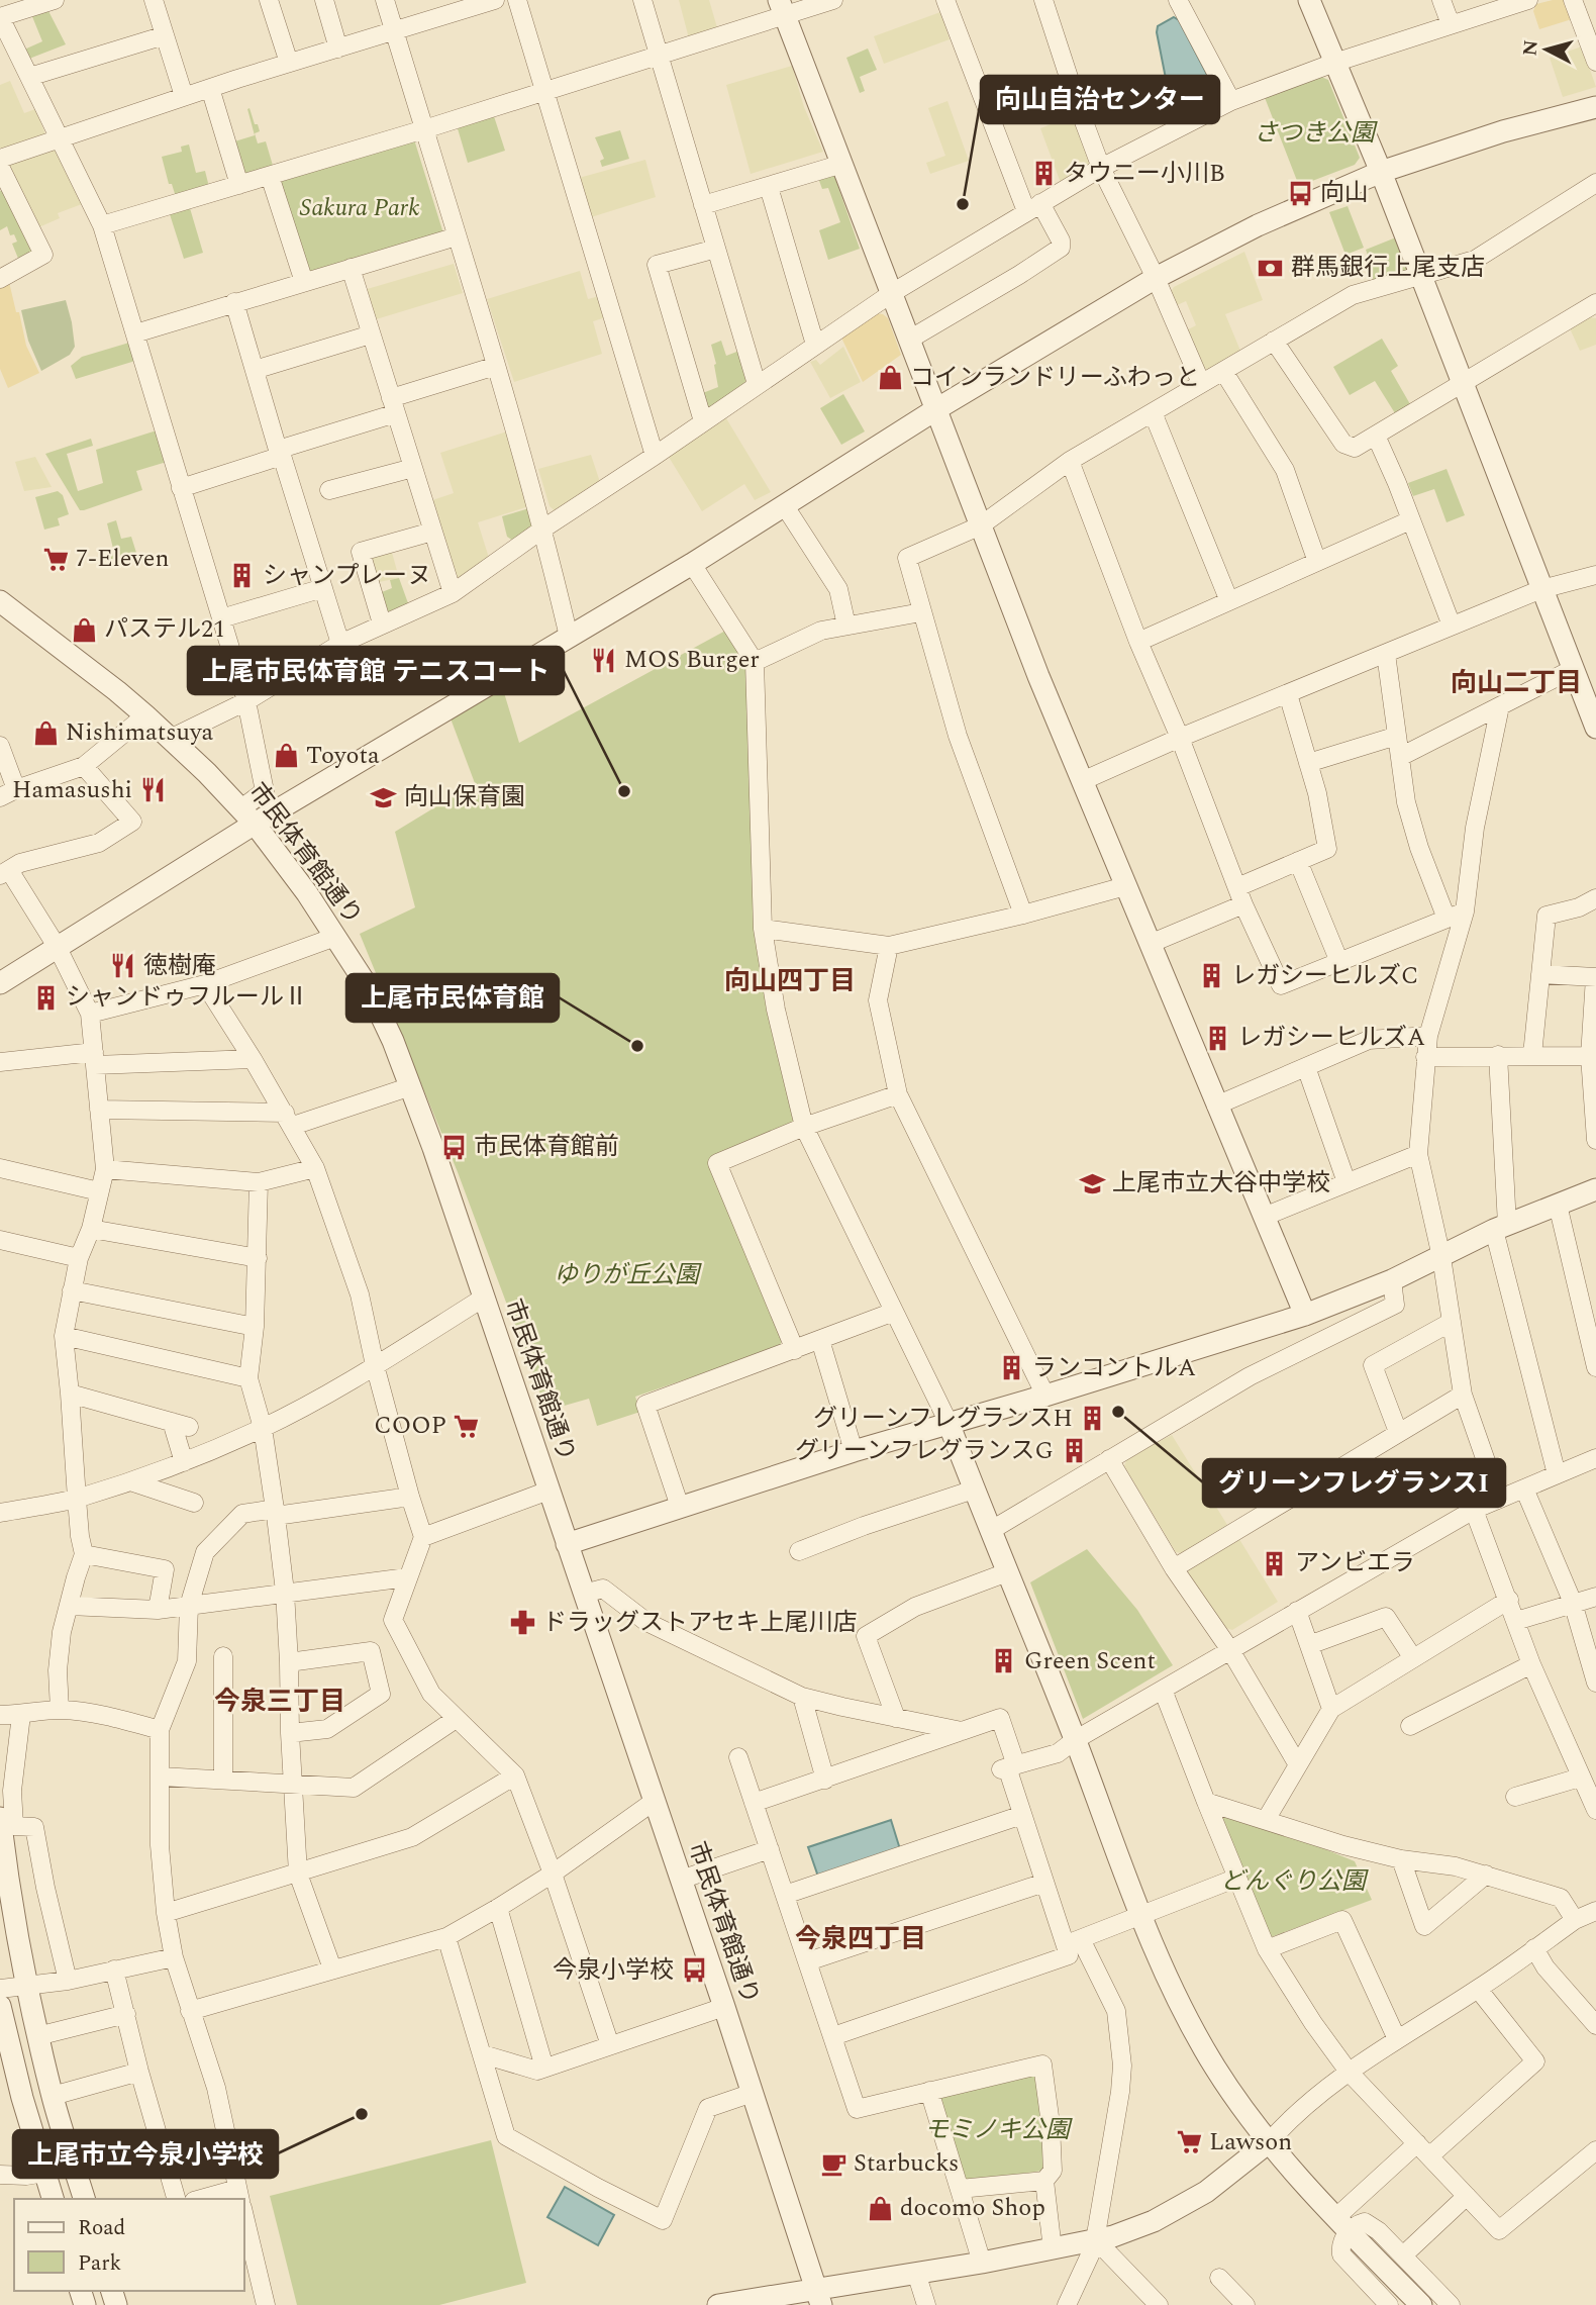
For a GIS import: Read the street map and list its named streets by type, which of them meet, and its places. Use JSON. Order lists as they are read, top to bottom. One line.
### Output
{"streets":{"street":["市民体育館通り"]},"districts":["向山二丁目","向山四丁目","今泉三丁目","今泉四丁目"],"parks":["さつき公園","Sakura Park","ゆりが丘公園","どんぐり公園","モミノキ公園"],"places":{"building":["タウニー小川B","シャンプレーヌ","レガシーヒルズC","シャンドゥフルールⅡ","レガシーヒルズA","ランコントルA","グリーンフレグランスH","グリーンフレグランスG","アンビエラ","Green Scent"],"bus stop":["向山","市民体育館前","今泉小学校"],"other":["向山自治センター","上尾市民体育館 テニスコート","上尾市民体育館","グリーンフレグランスI","上尾市立今泉小学校"],"bank":["群馬銀行上尾支店"],"shop":["コインランドリーふわっと","パステル21","Nishimatsuya","Toyota","docomo Shop"],"supermarket":["7-Eleven","COOP","Lawson"],"restaurant":["MOS Burger","Hamasushi","徳樹庵"],"school or university":["向山保育園","上尾市立大谷中学校"],"pharmacy":["ドラッグストアセキ上尾川店"],"cafe":["Starbucks"]},"legend":["Road","Park"],"north":"left"}
